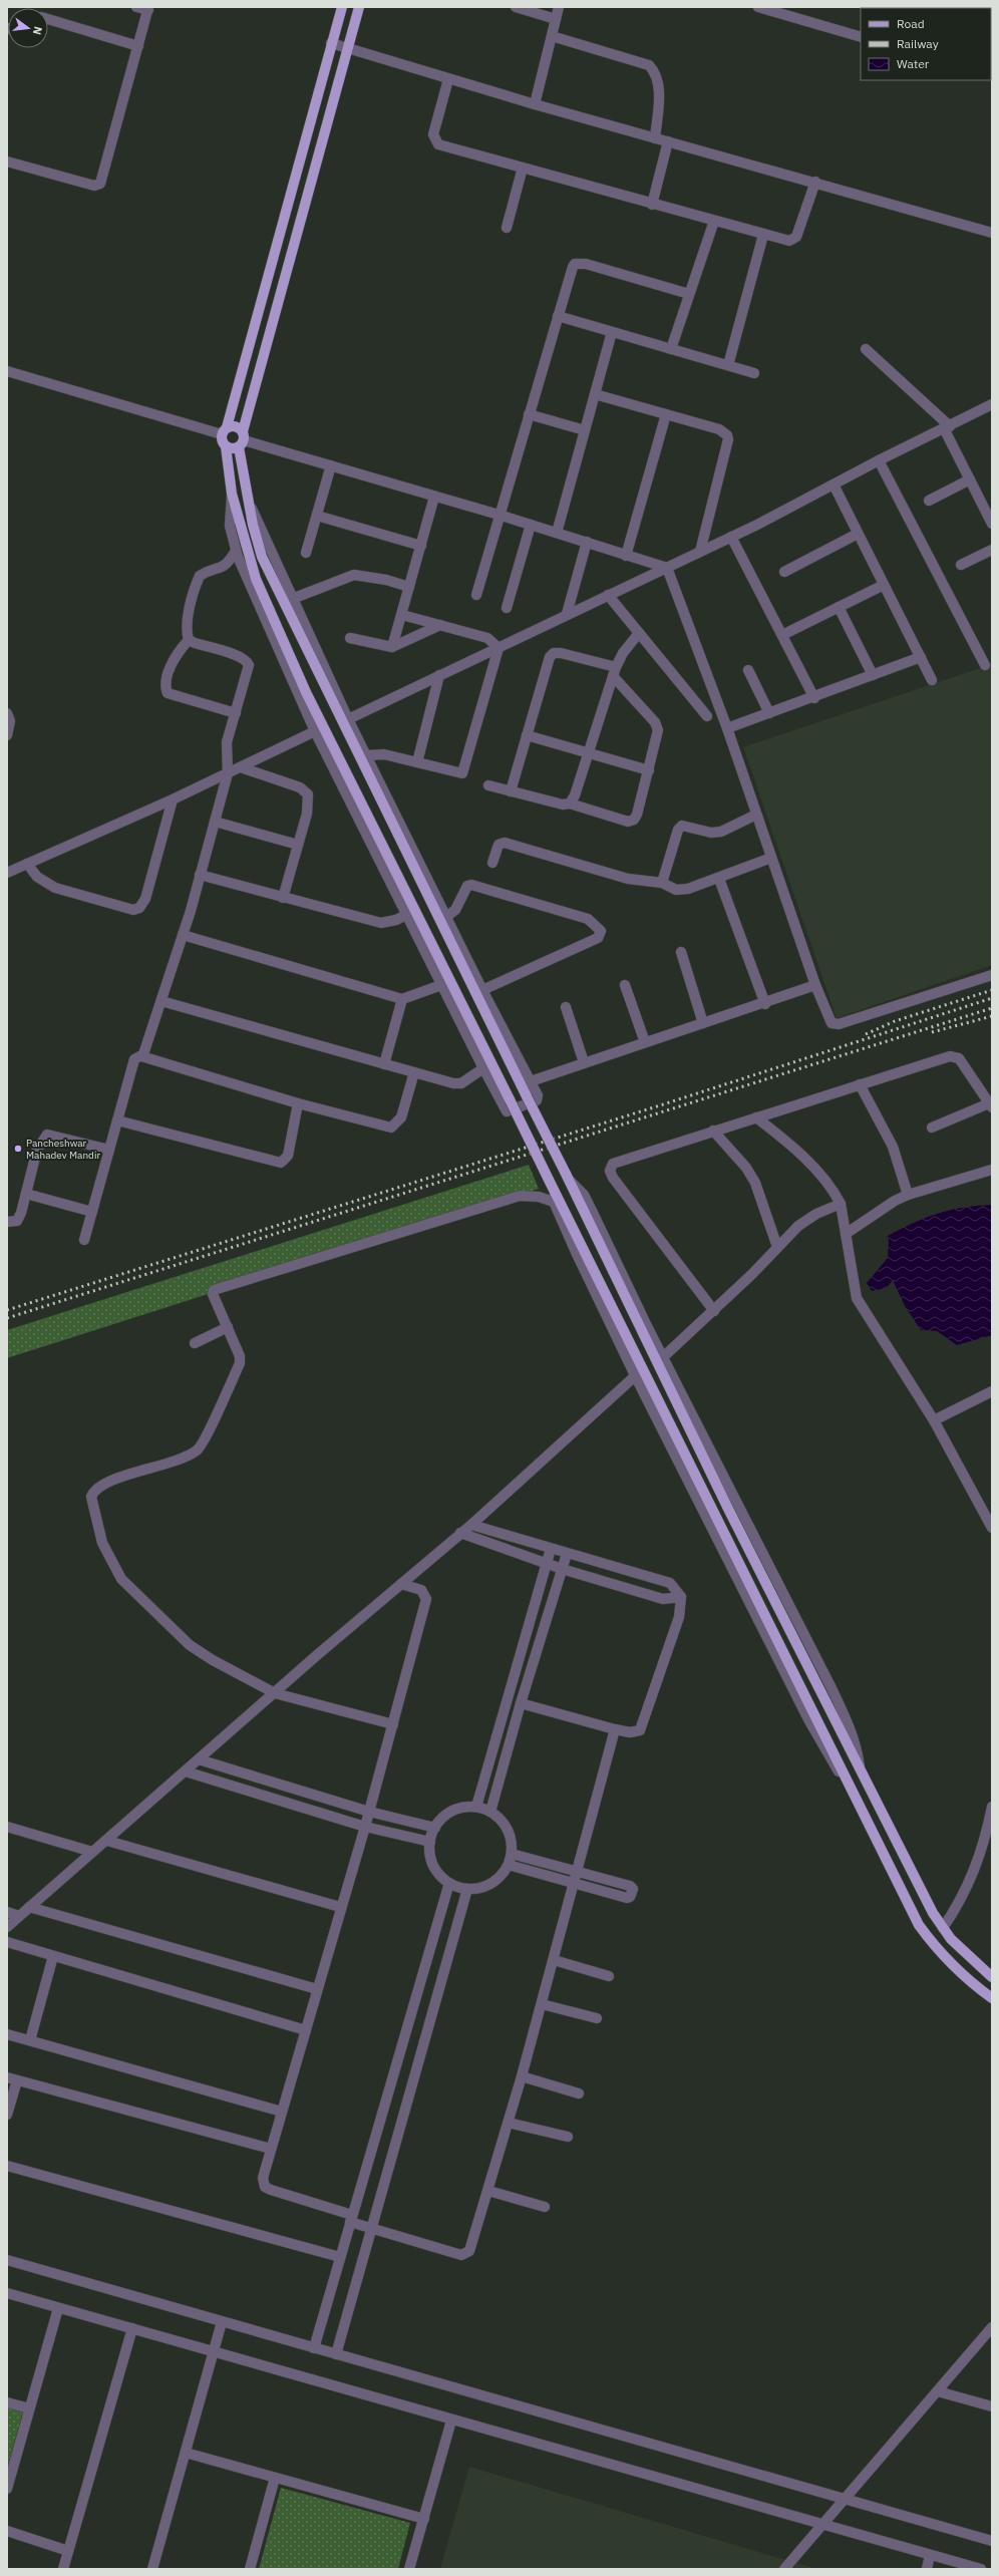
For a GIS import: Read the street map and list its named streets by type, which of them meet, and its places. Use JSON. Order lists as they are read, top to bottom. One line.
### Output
{"places":["Pancheshwar Mahadev Mandir"],"legend":["Road","Railway","Water"],"north":"right"}
